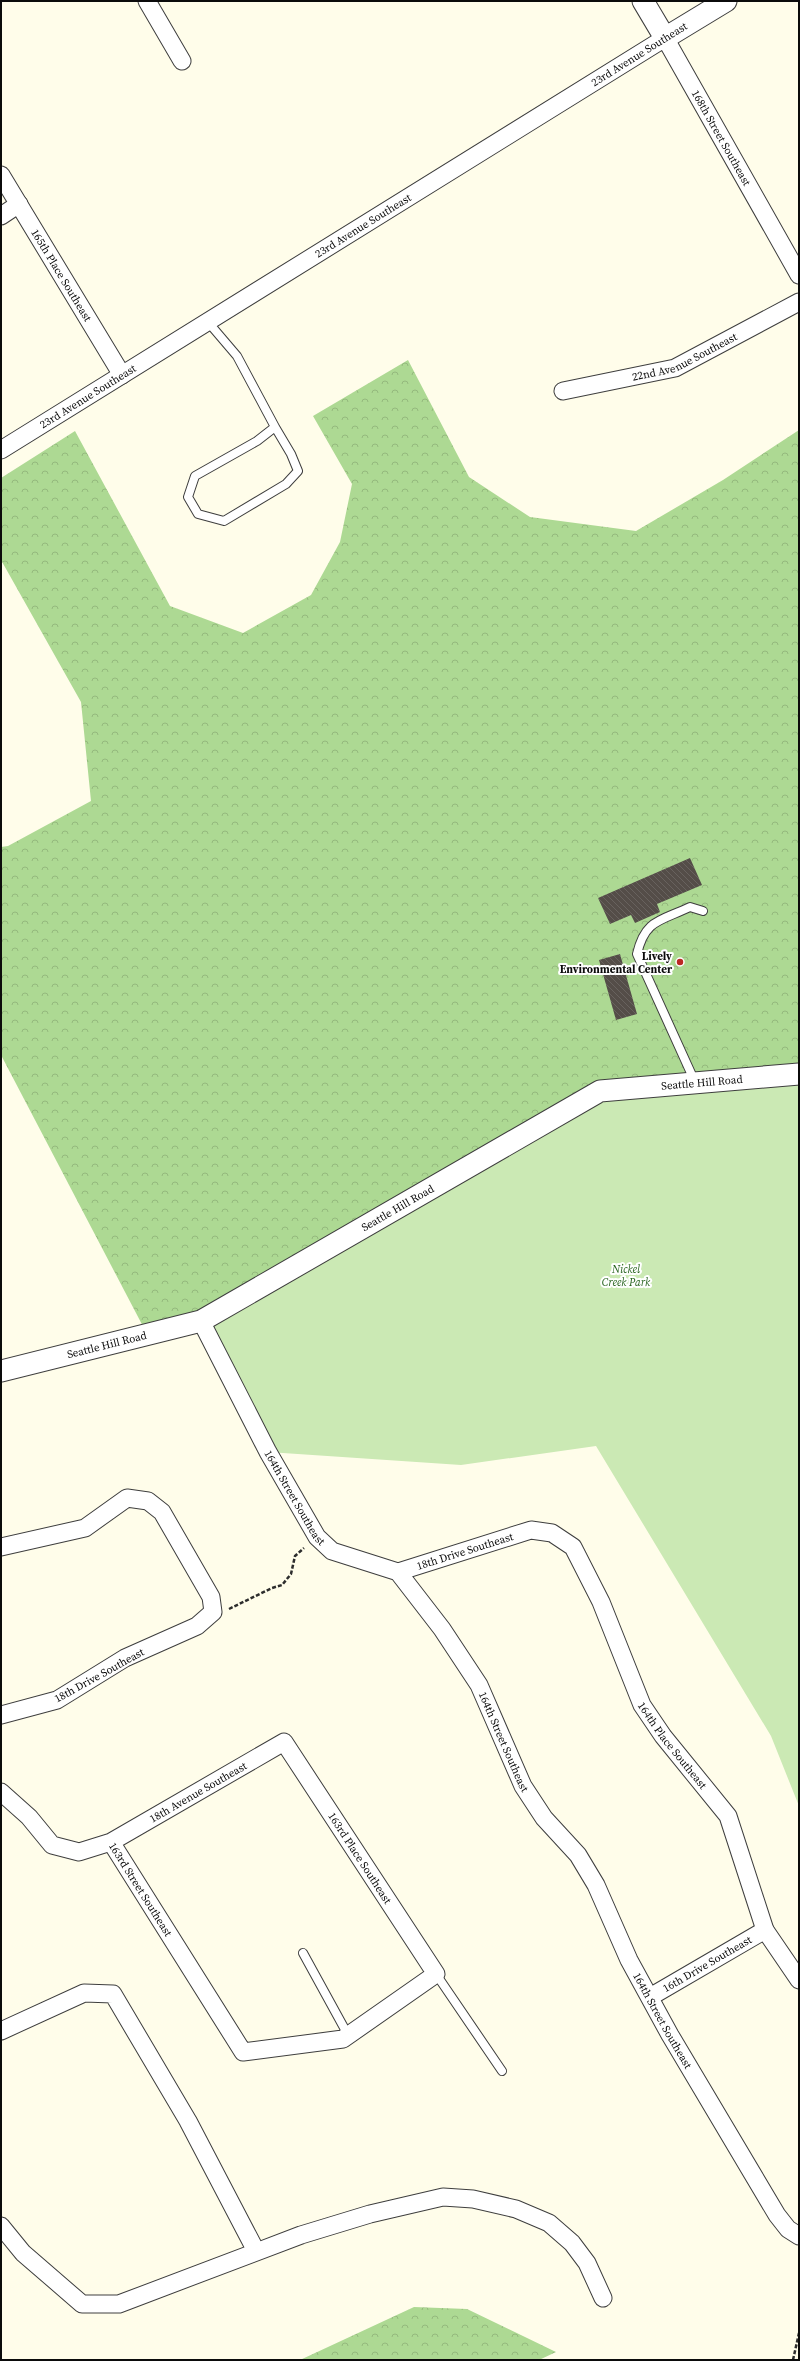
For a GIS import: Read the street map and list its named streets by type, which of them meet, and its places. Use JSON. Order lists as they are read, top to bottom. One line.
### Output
{"streets":{"street":["23rd Avenue Southeast","168th Street Southeast","165th Place Southeast","22nd Avenue Southeast","Seattle Hill Road","164th Street Southeast","18th Drive Southeast","164th Place Southeast","18th Avenue Southeast","163rd Place Southeast","163rd Street Southeast","16th Drive Southeast"]},"crossings":[["23rd Avenue Southeast","168th Street Southeast"],["23rd Avenue Southeast","165th Place Southeast"],["Seattle Hill Road","164th Street Southeast"],["164th Street Southeast","18th Drive Southeast"],["164th Street Southeast","16th Drive Southeast"],["18th Drive Southeast","164th Place Southeast"],["164th Place Southeast","16th Drive Southeast"],["18th Avenue Southeast","163rd Place Southeast"],["18th Avenue Southeast","163rd Street Southeast"]],"parks":["Nickel Creek Park"],"places":["Lively Environmental Center"]}
